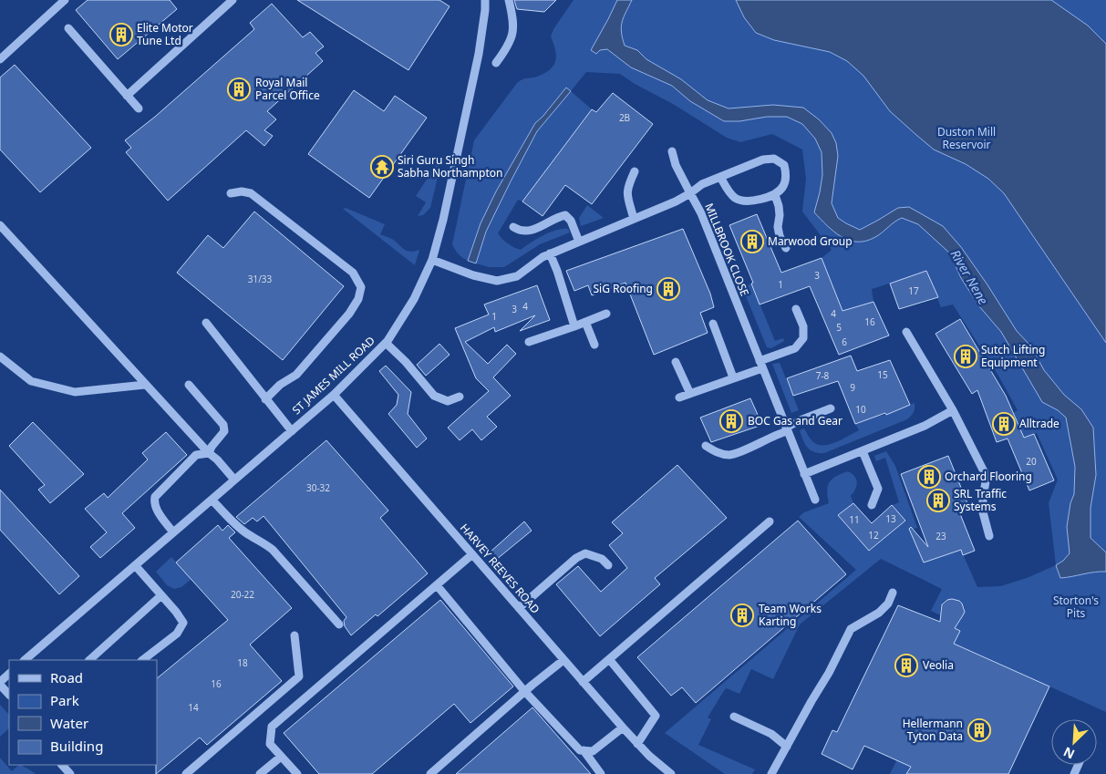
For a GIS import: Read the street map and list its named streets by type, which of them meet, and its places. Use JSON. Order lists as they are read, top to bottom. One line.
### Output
{"streets":{"street":["MILLBROOK CLOSE","ST JAMES MILL ROAD","HARVEY REEVES ROAD"]},"crossings":[["ST JAMES MILL ROAD","HARVEY REEVES ROAD"]],"water":["River Nene"],"parks":["Duston Mill Reservoir","Storton's Pits"],"places":{"building":["Elite Motor Tune Ltd","Royal Mail Parcel Office","Marwood Group","SiG Roofing","Sutch Lifting Equipment","BOC Gas and Gear","Alltrade","Orchard Flooring","SRL Traffic Systems","Team Works Karting","Veolia","Hellermann Tyton Data"],"temple":["Siri Guru Singh Sabha Northampton"]},"house_numbers":["2B","3","31/33","1","17","4","3","4","1","16","5","6","15","7-8","9","10","20","30-32","13","11","12","23","20-22","18","16","14"],"legend":["Road","Park","Water","Building"],"north":"bottom left"}
